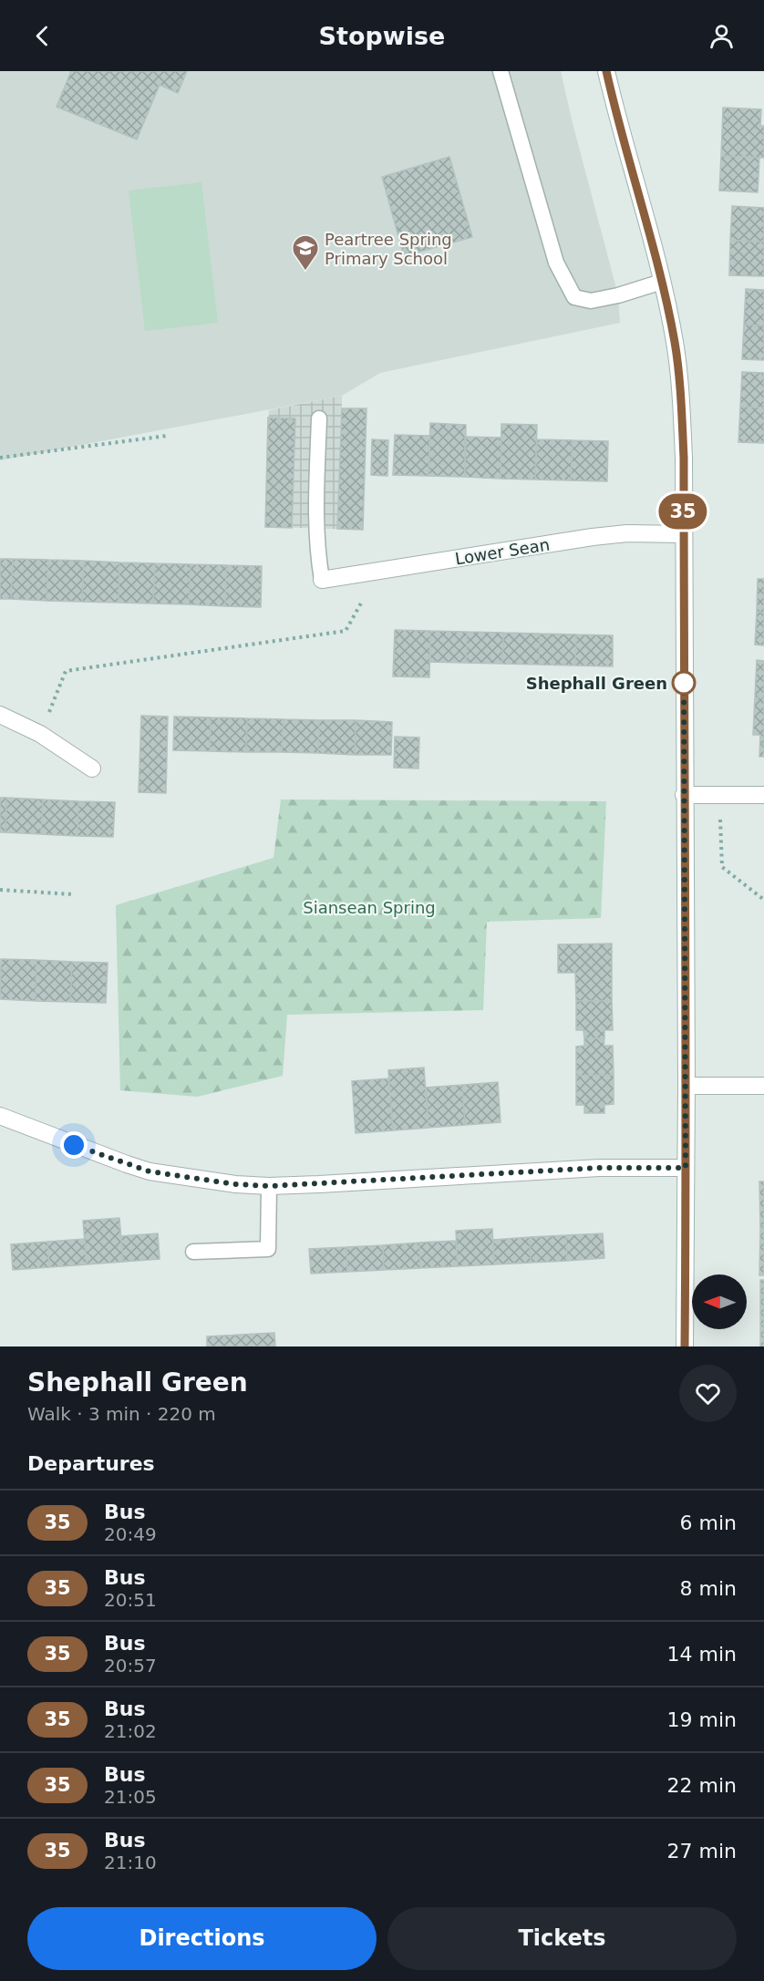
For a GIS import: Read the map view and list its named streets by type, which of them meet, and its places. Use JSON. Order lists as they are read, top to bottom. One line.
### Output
{"streets":{"street":["Lower Sean"]},"parks":["Siansean Spring"],"places":{"school or university":["Peartree Spring Primary School"],"other":["Shephall Green"]},"lines":["bus line 35"],"north":"left","page":{"header":"Stopwise","on_map":"35","heading":[["Shephall Green","Walk · 3 min · 220 m"],"Departures"],"list":[{"mark":"35","name":"Bus","note":"20:49","value":"6 min"},{"mark":"35","name":"Bus","note":"20:51","value":"8 min"},{"mark":"35","name":"Bus","note":"20:57","value":"14 min"},{"mark":"35","name":"Bus","note":"21:02","value":"19 min"},{"mark":"35","name":"Bus","note":"21:05","value":"22 min"},{"mark":"35","name":"Bus","note":"21:10","value":"27 min"}],"buttons":["Directions","Tickets"]}}
